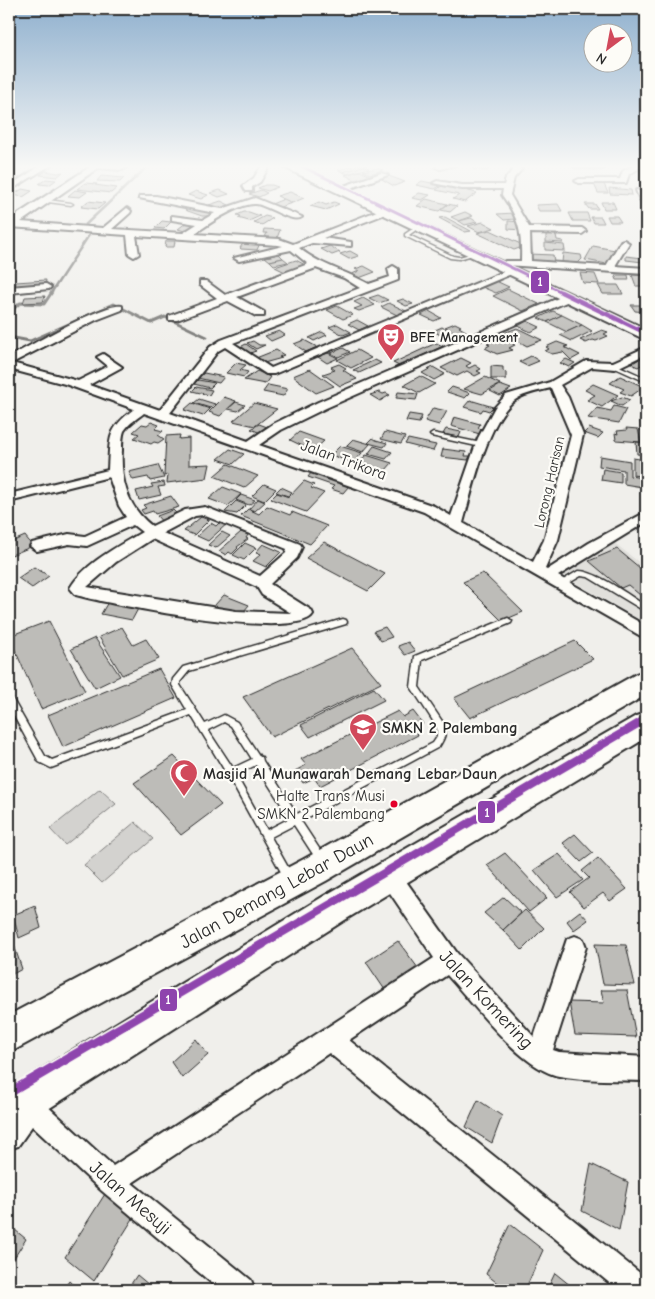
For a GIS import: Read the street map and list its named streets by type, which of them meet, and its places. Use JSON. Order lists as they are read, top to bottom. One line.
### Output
{"streets":{"highway":["Jalan Demang Lebar Daun"],"street":["Jalan Trikora","Lorong Harisan","Jalan Komering","Jalan Mesuji"]},"crossings":[["Jalan Trikora","Lorong Harisan"]],"places":{"theatre":["BFE Management"],"school or university":["SMKN 2 Palembang"],"mosque":["Masjid Al Munawarah Demang Lebar Daun"],"other":["Halte Trans Musi SMKN 2 Palembang"]},"lines":["transit line 1"],"north":"bottom left"}
